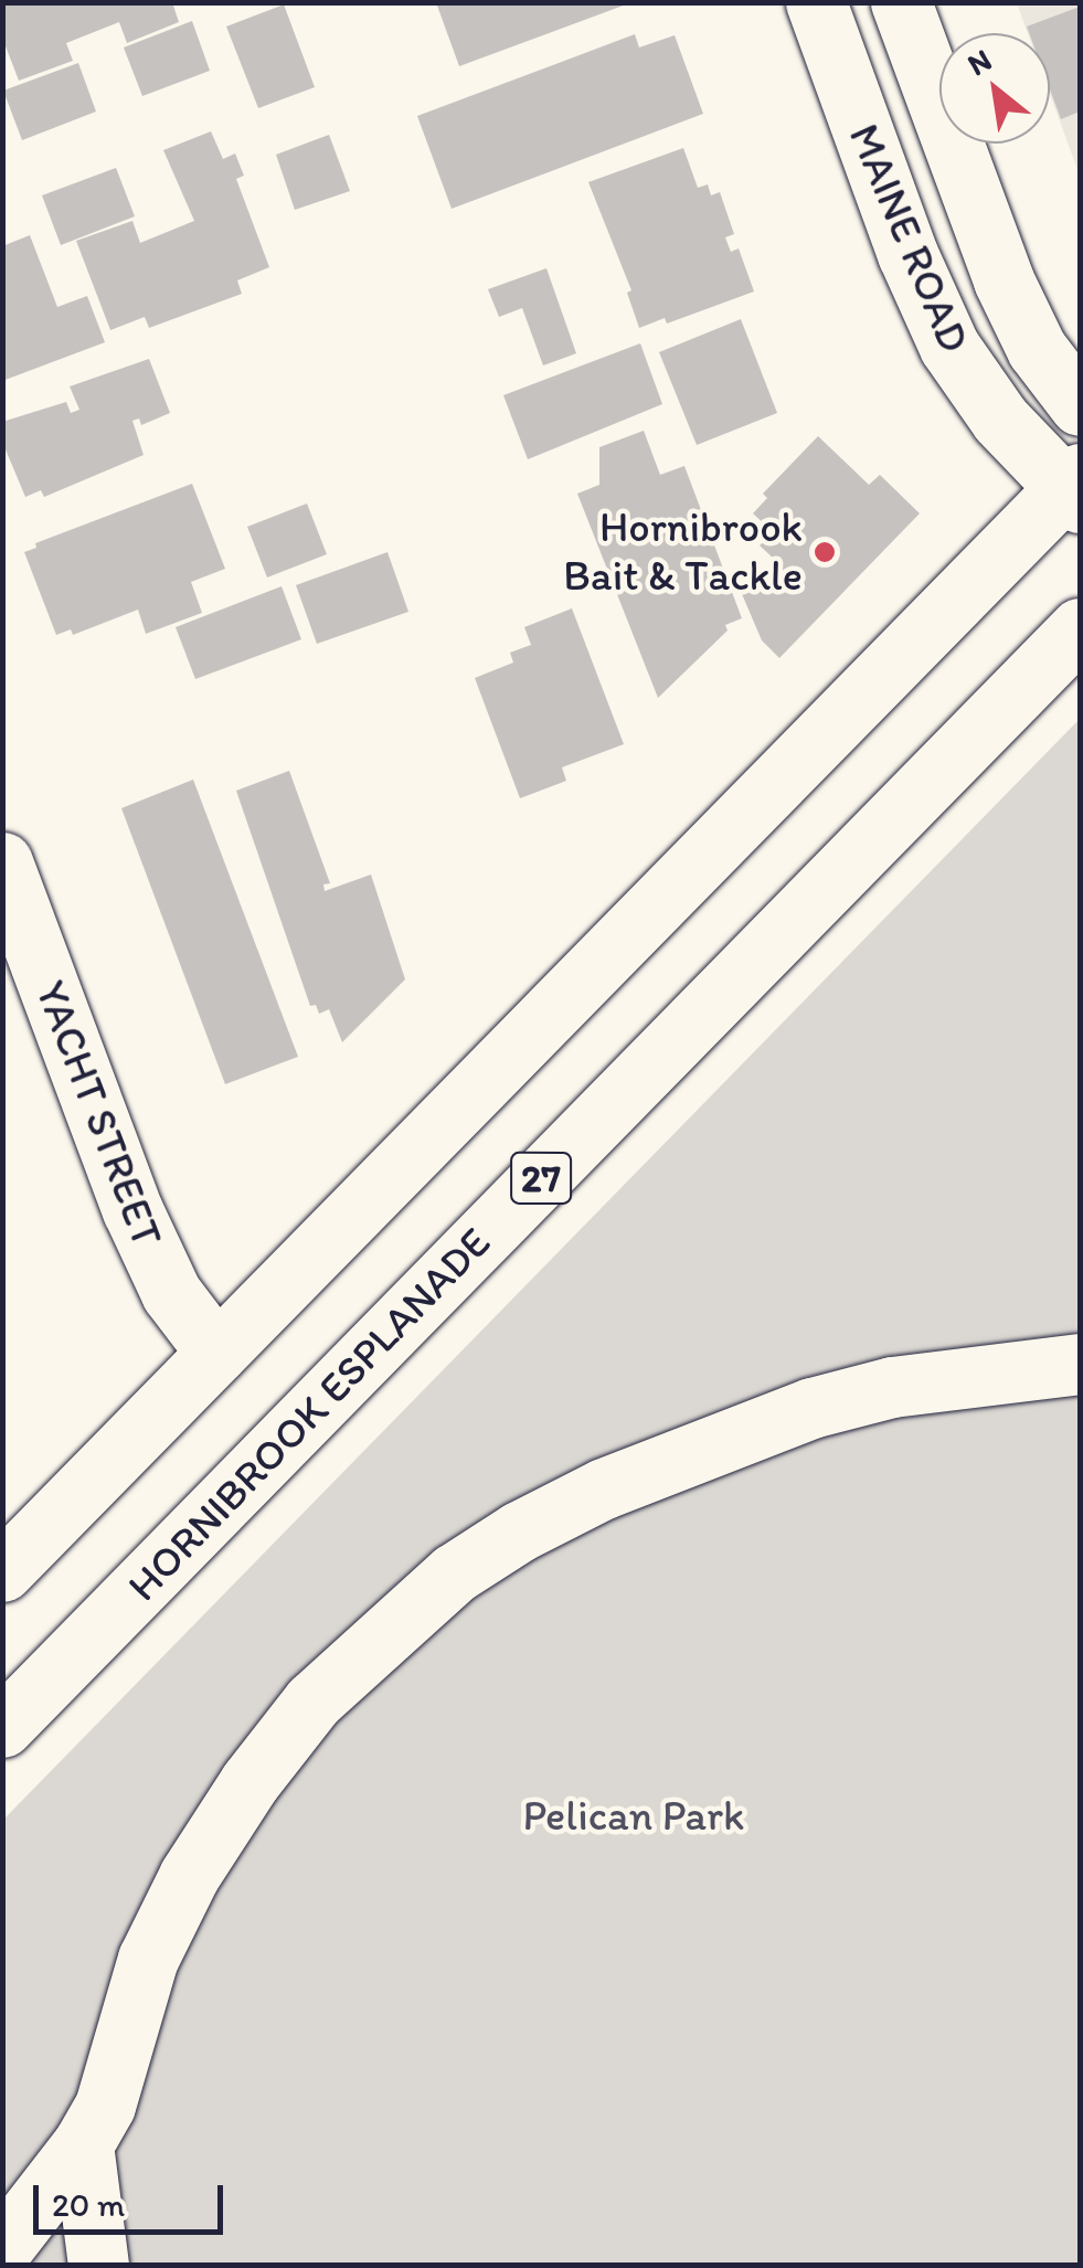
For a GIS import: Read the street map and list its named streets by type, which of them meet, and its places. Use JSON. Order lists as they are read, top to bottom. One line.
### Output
{"streets":{"main road":["MAINE ROAD","YACHT STREET","27","HORNIBROOK ESPLANADE"]},"parks":["Pelican Park"],"places":["Hornibrook Bait & Tackle"],"scale_bar":"20 m","north":"top left"}
